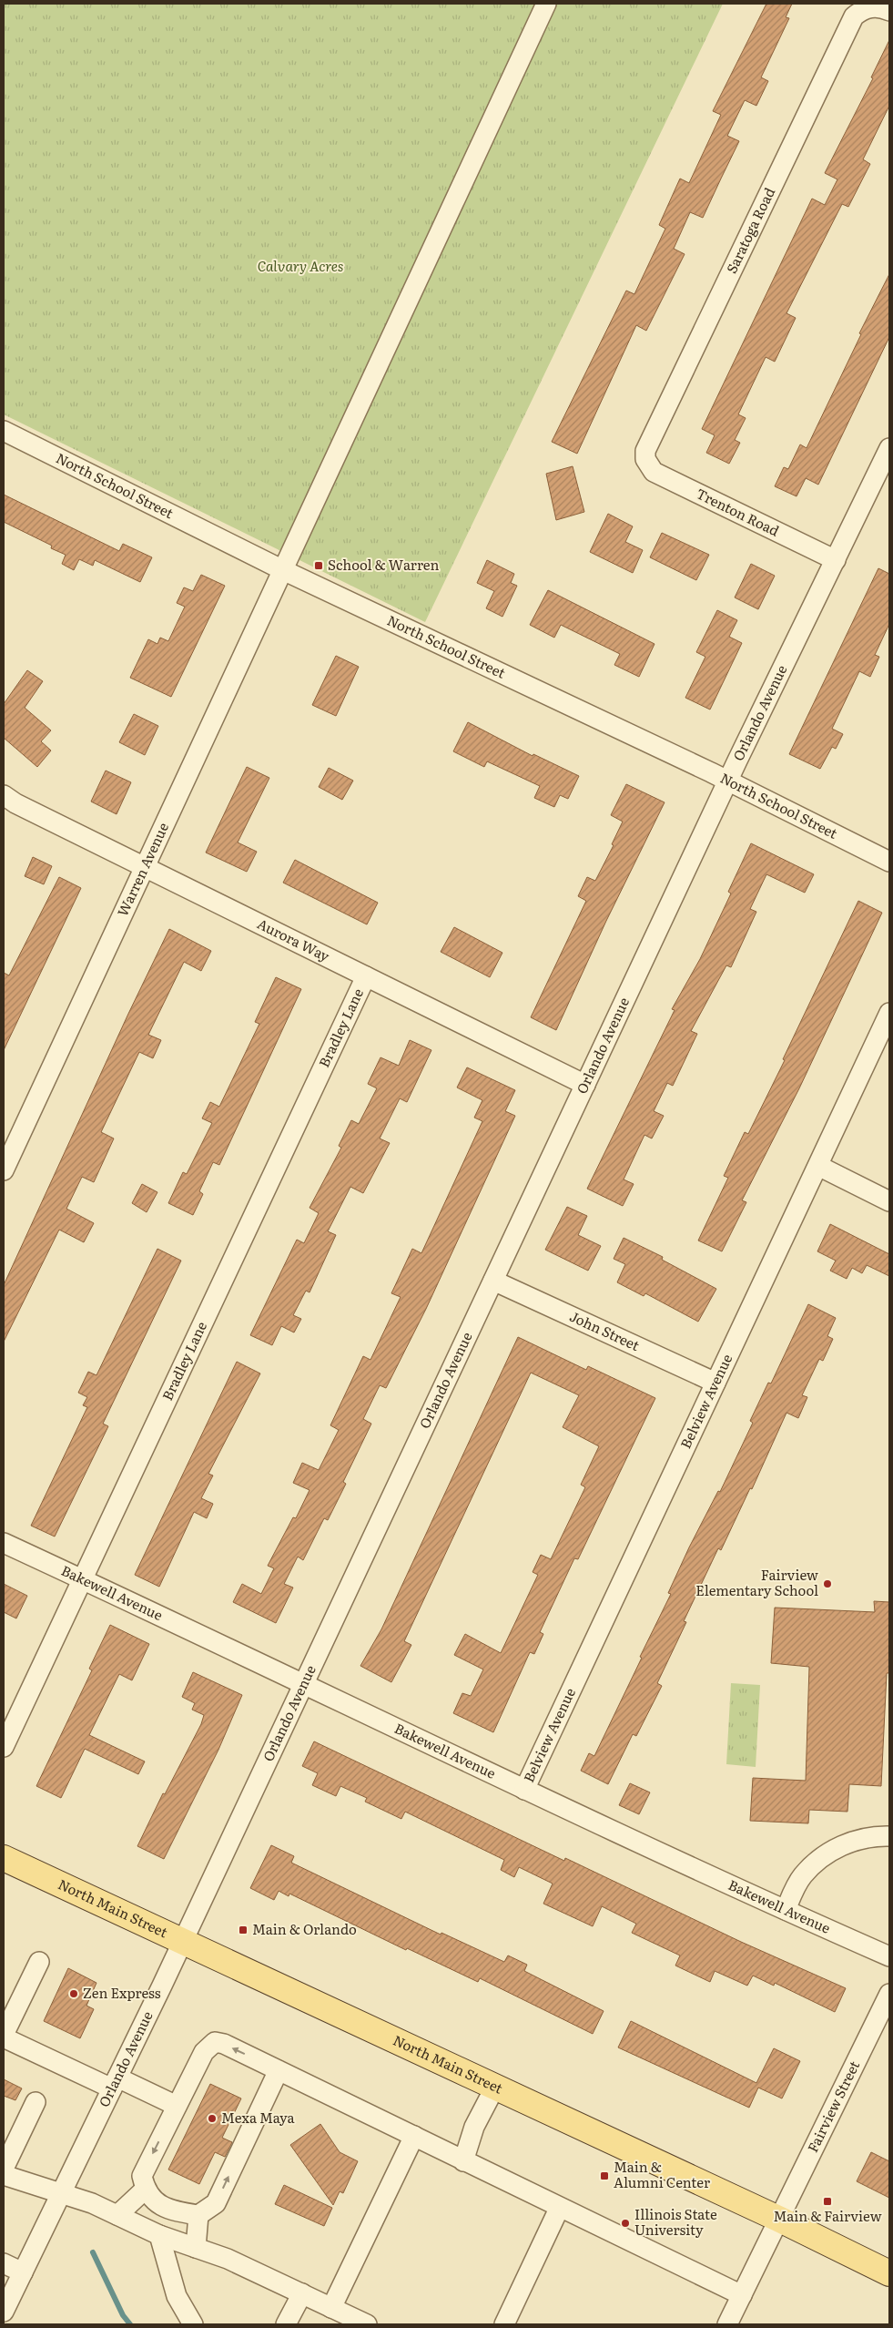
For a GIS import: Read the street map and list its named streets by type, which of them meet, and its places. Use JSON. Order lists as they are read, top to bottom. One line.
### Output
{"streets":{"main road":["North Main Street"],"street":["Saratoga Road","North School Street","Trenton Road","Orlando Avenue","Warren Avenue","Aurora Way","Bradley Lane","John Street","Belview Avenue","Bakewell Avenue","Fairview Street"]},"crossings":[["Saratoga Road","Trenton Road"],["North School Street","Orlando Avenue"],["North School Street","Warren Avenue"],["Trenton Road","Orlando Avenue"],["Orlando Avenue","Aurora Way"],["Orlando Avenue","John Street"],["Orlando Avenue","Bakewell Avenue"],["Orlando Avenue","North Main Street"],["Warren Avenue","Aurora Way"],["Aurora Way","Bradley Lane"],["Bradley Lane","Bakewell Avenue"],["John Street","Belview Avenue"],["Belview Avenue","Bakewell Avenue"],["North Main Street","Fairview Street"]],"parks":["Calvary Acres"],"places":{"transit":["School & Warren","Main & Orlando","Main & Alumni Center","Main & Fairview"],"other":["Fairview Elementary School","Zen Express","Mexa Maya","Illinois State University"]}}
